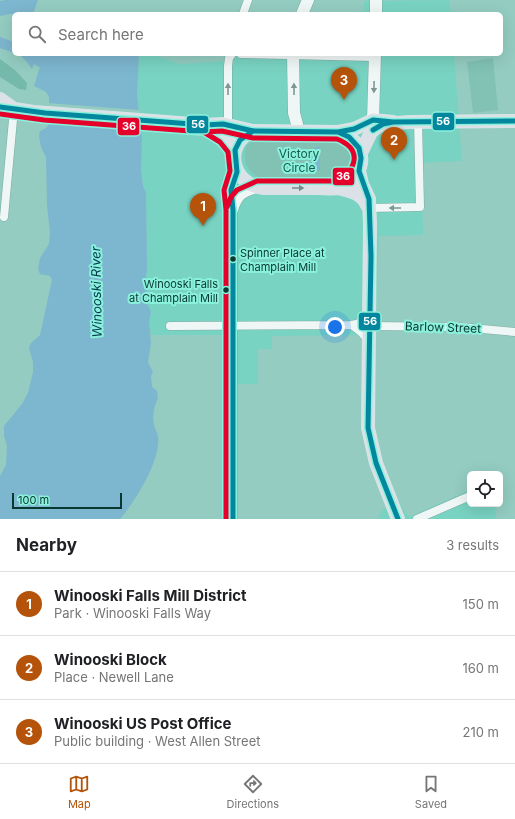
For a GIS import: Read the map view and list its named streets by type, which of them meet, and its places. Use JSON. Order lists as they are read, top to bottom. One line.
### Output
{"streets":{"street":["Barlow Street"]},"water":["Winooski River"],"parks":["Victory Circle"],"places":["Spinner Place at Champlain Mill","Winooski Falls at Champlain Mill"],"lines":["transit line 56","transit line 36"],"scale_bar":"100 m","page":{"search":"Search here","pins":["3","2","1"],"scale":"100 m","heading":["Nearby","3 results"],"list":[{"mark":"1","name":"Winooski Falls Mill District","note":"Park · Winooski Falls Way","value":"150 m"},{"mark":"2","name":"Winooski Block","note":"Place · Newell Lane","value":"160 m"},{"mark":"3","name":"Winooski US Post Office","note":"Public building · West Allen Street","value":"210 m"}],"nav":["Map","Directions","Saved"]}}
